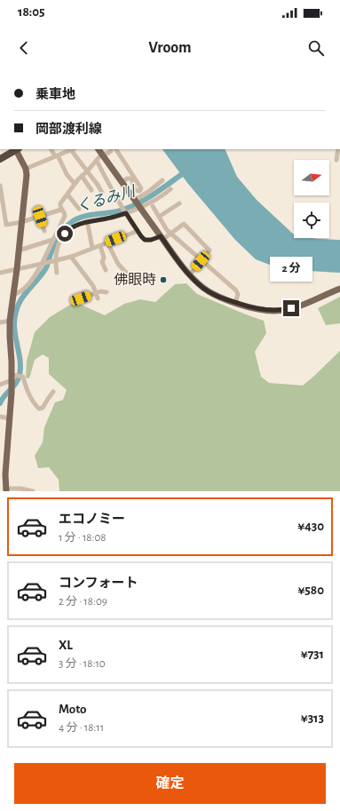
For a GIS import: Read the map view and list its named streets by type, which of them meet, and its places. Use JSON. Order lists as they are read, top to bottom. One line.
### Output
{"water":["くるみ川"],"places":["佛眼時"],"north":"right","page":{"status":"18:05","header":"Vroom","banner":["乗車地","岡部渡利線"],"bubble":"2 分","list":[{"name":"エコノミー","note":"1 分 · 18:08","value":"¥430"},{"name":"コンフォート","note":"2 分 · 18:09","value":"¥580"},{"name":"XL","note":"3 分 · 18:10","value":"¥731"},{"name":"Moto","note":"4 分 · 18:11","value":"¥313"}],"buttons":"確定"}}
